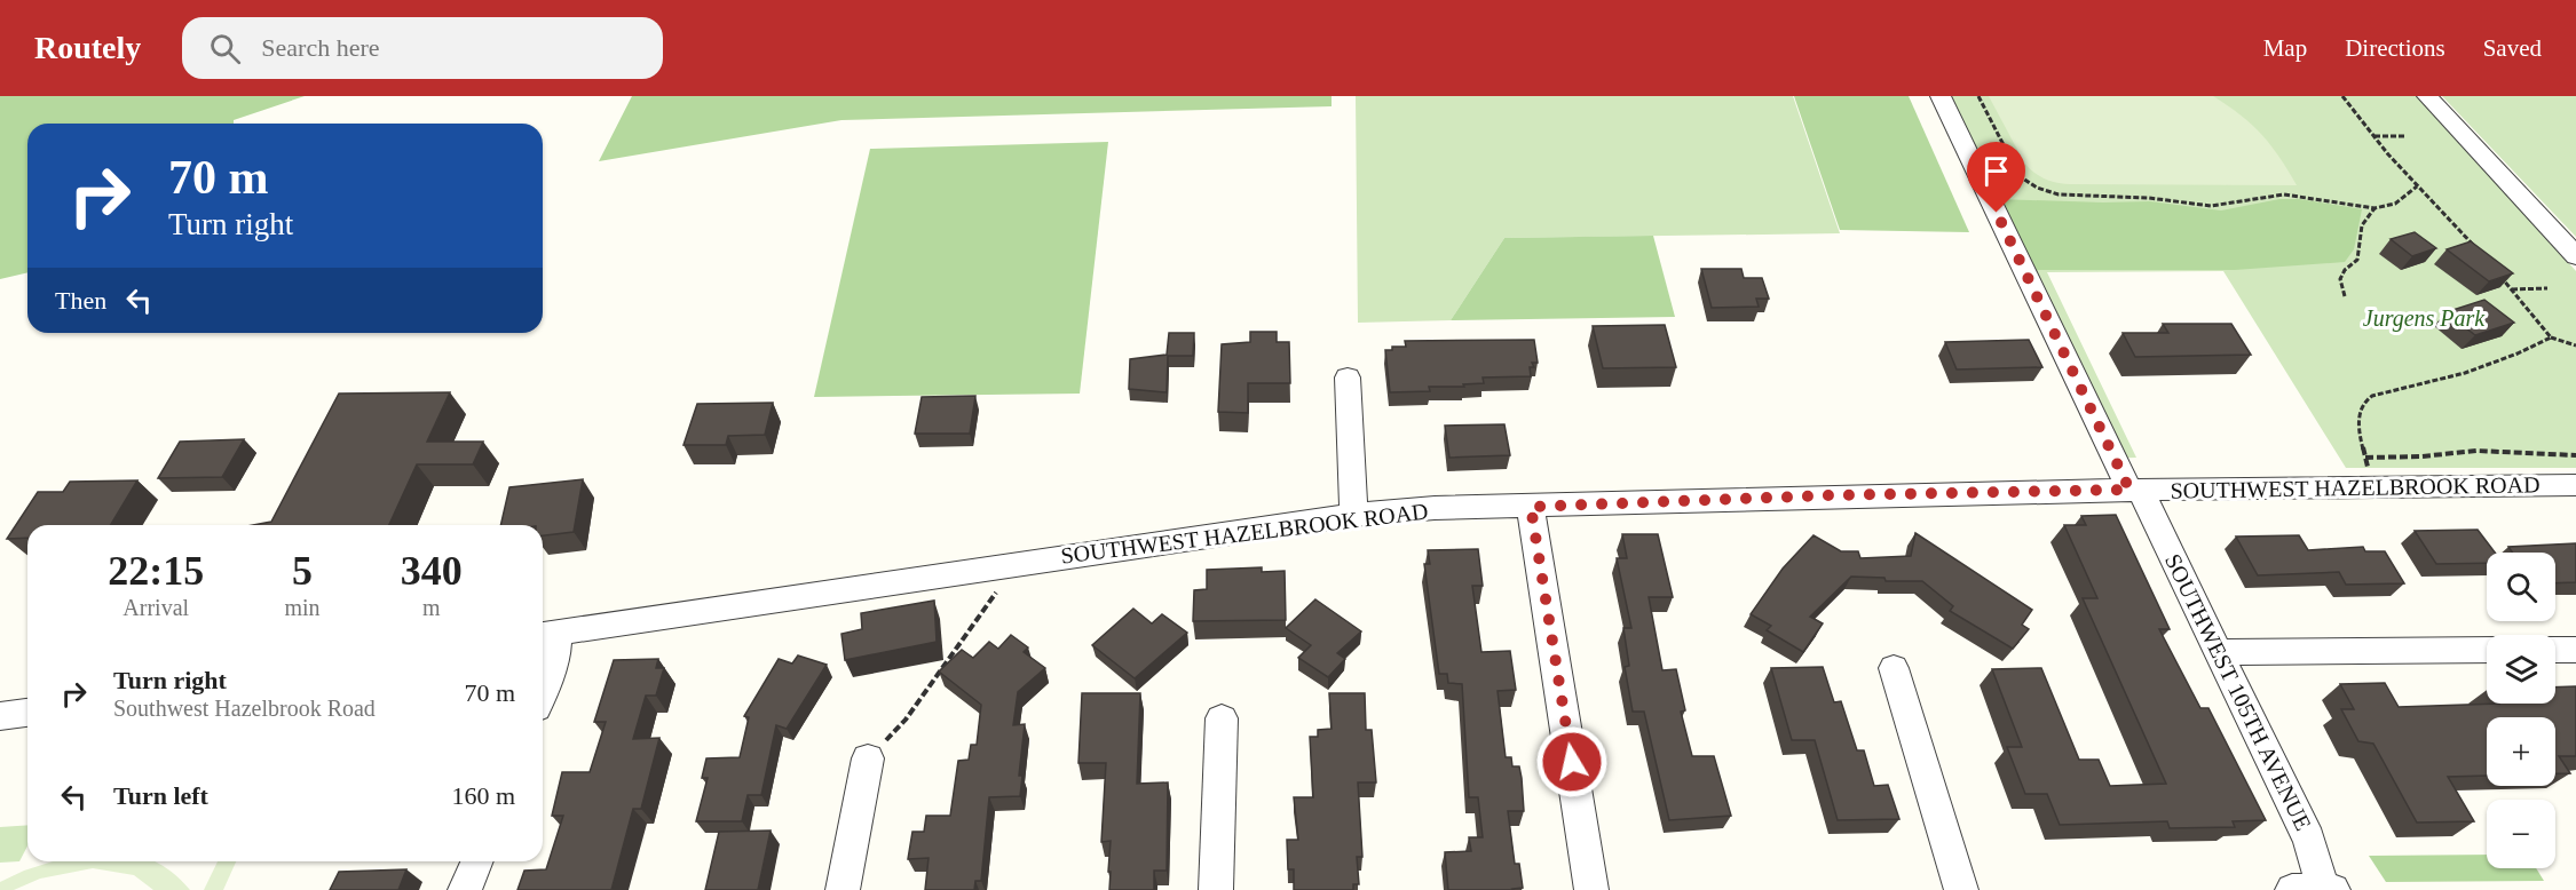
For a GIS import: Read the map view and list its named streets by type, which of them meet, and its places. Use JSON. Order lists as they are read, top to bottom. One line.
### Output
{"streets":{"street":["SOUTHWEST HAZELBROOK ROAD","SOUTHWEST 105TH AVENUE"]},"crossings":[["SOUTHWEST HAZELBROOK ROAD","SOUTHWEST 105TH AVENUE"]],"parks":["Jurgens Park"],"page":{"header":"Routely","search":"Search here","nav":["Map","Directions","Saved"],"turn":["70 m","Turn right"],"then":"Then","eta":["22:15","Arrival","5","min","340","m"],"map_buttons":["+","−"],"list":[{"name":"Turn right","note":"Southwest Hazelbrook Road","value":"70 m"},{"name":"Turn left","value":"160 m"}]}}
